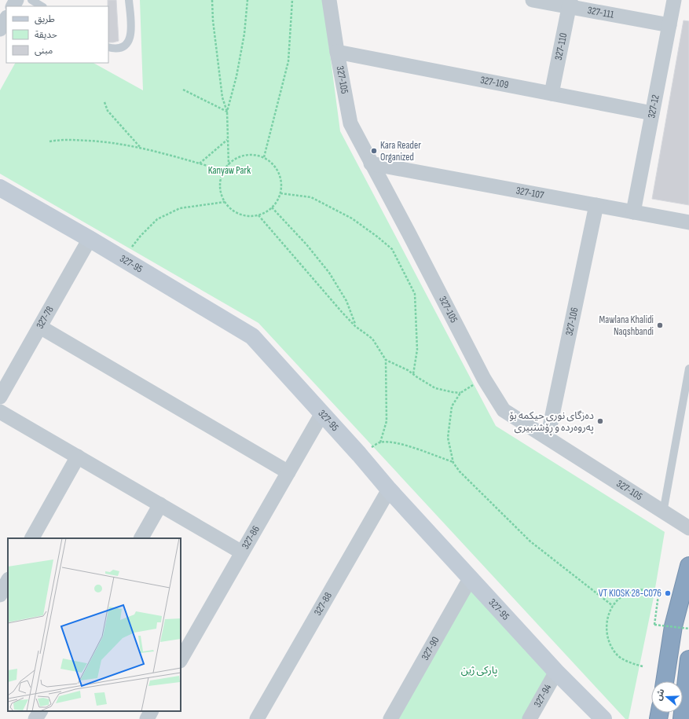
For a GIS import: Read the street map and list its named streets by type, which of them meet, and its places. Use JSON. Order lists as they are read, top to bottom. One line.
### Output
{"streets":{"street":["327-111","327-110","327-105","327-109","327-12","327-107","327-95","327-78","327-106","327-86","327-88","327-90","327-94"]},"crossings":[["327-111","327-110"],["327-111","327-12"],["327-110","327-109"],["327-105","327-109"],["327-105","327-107"],["327-105","327-106"],["327-109","327-12"],["327-12","327-107"],["327-107","327-106"],["327-95","327-78"],["327-95","327-86"],["327-95","327-88"],["327-95","327-90"],["327-95","327-94"]],"parks":["Kanyaw Park","پارکی ژین"],"places":["Kara Reader Organized","Mawlana Khalidi Naqshbandi","دەزگای نوری حیکمە بۆ پەروەردە و ڕۆشنبیری","VT KIOSK 28-C076"],"legend":["طريق","حديقة","مبنى"],"north":"left"}
